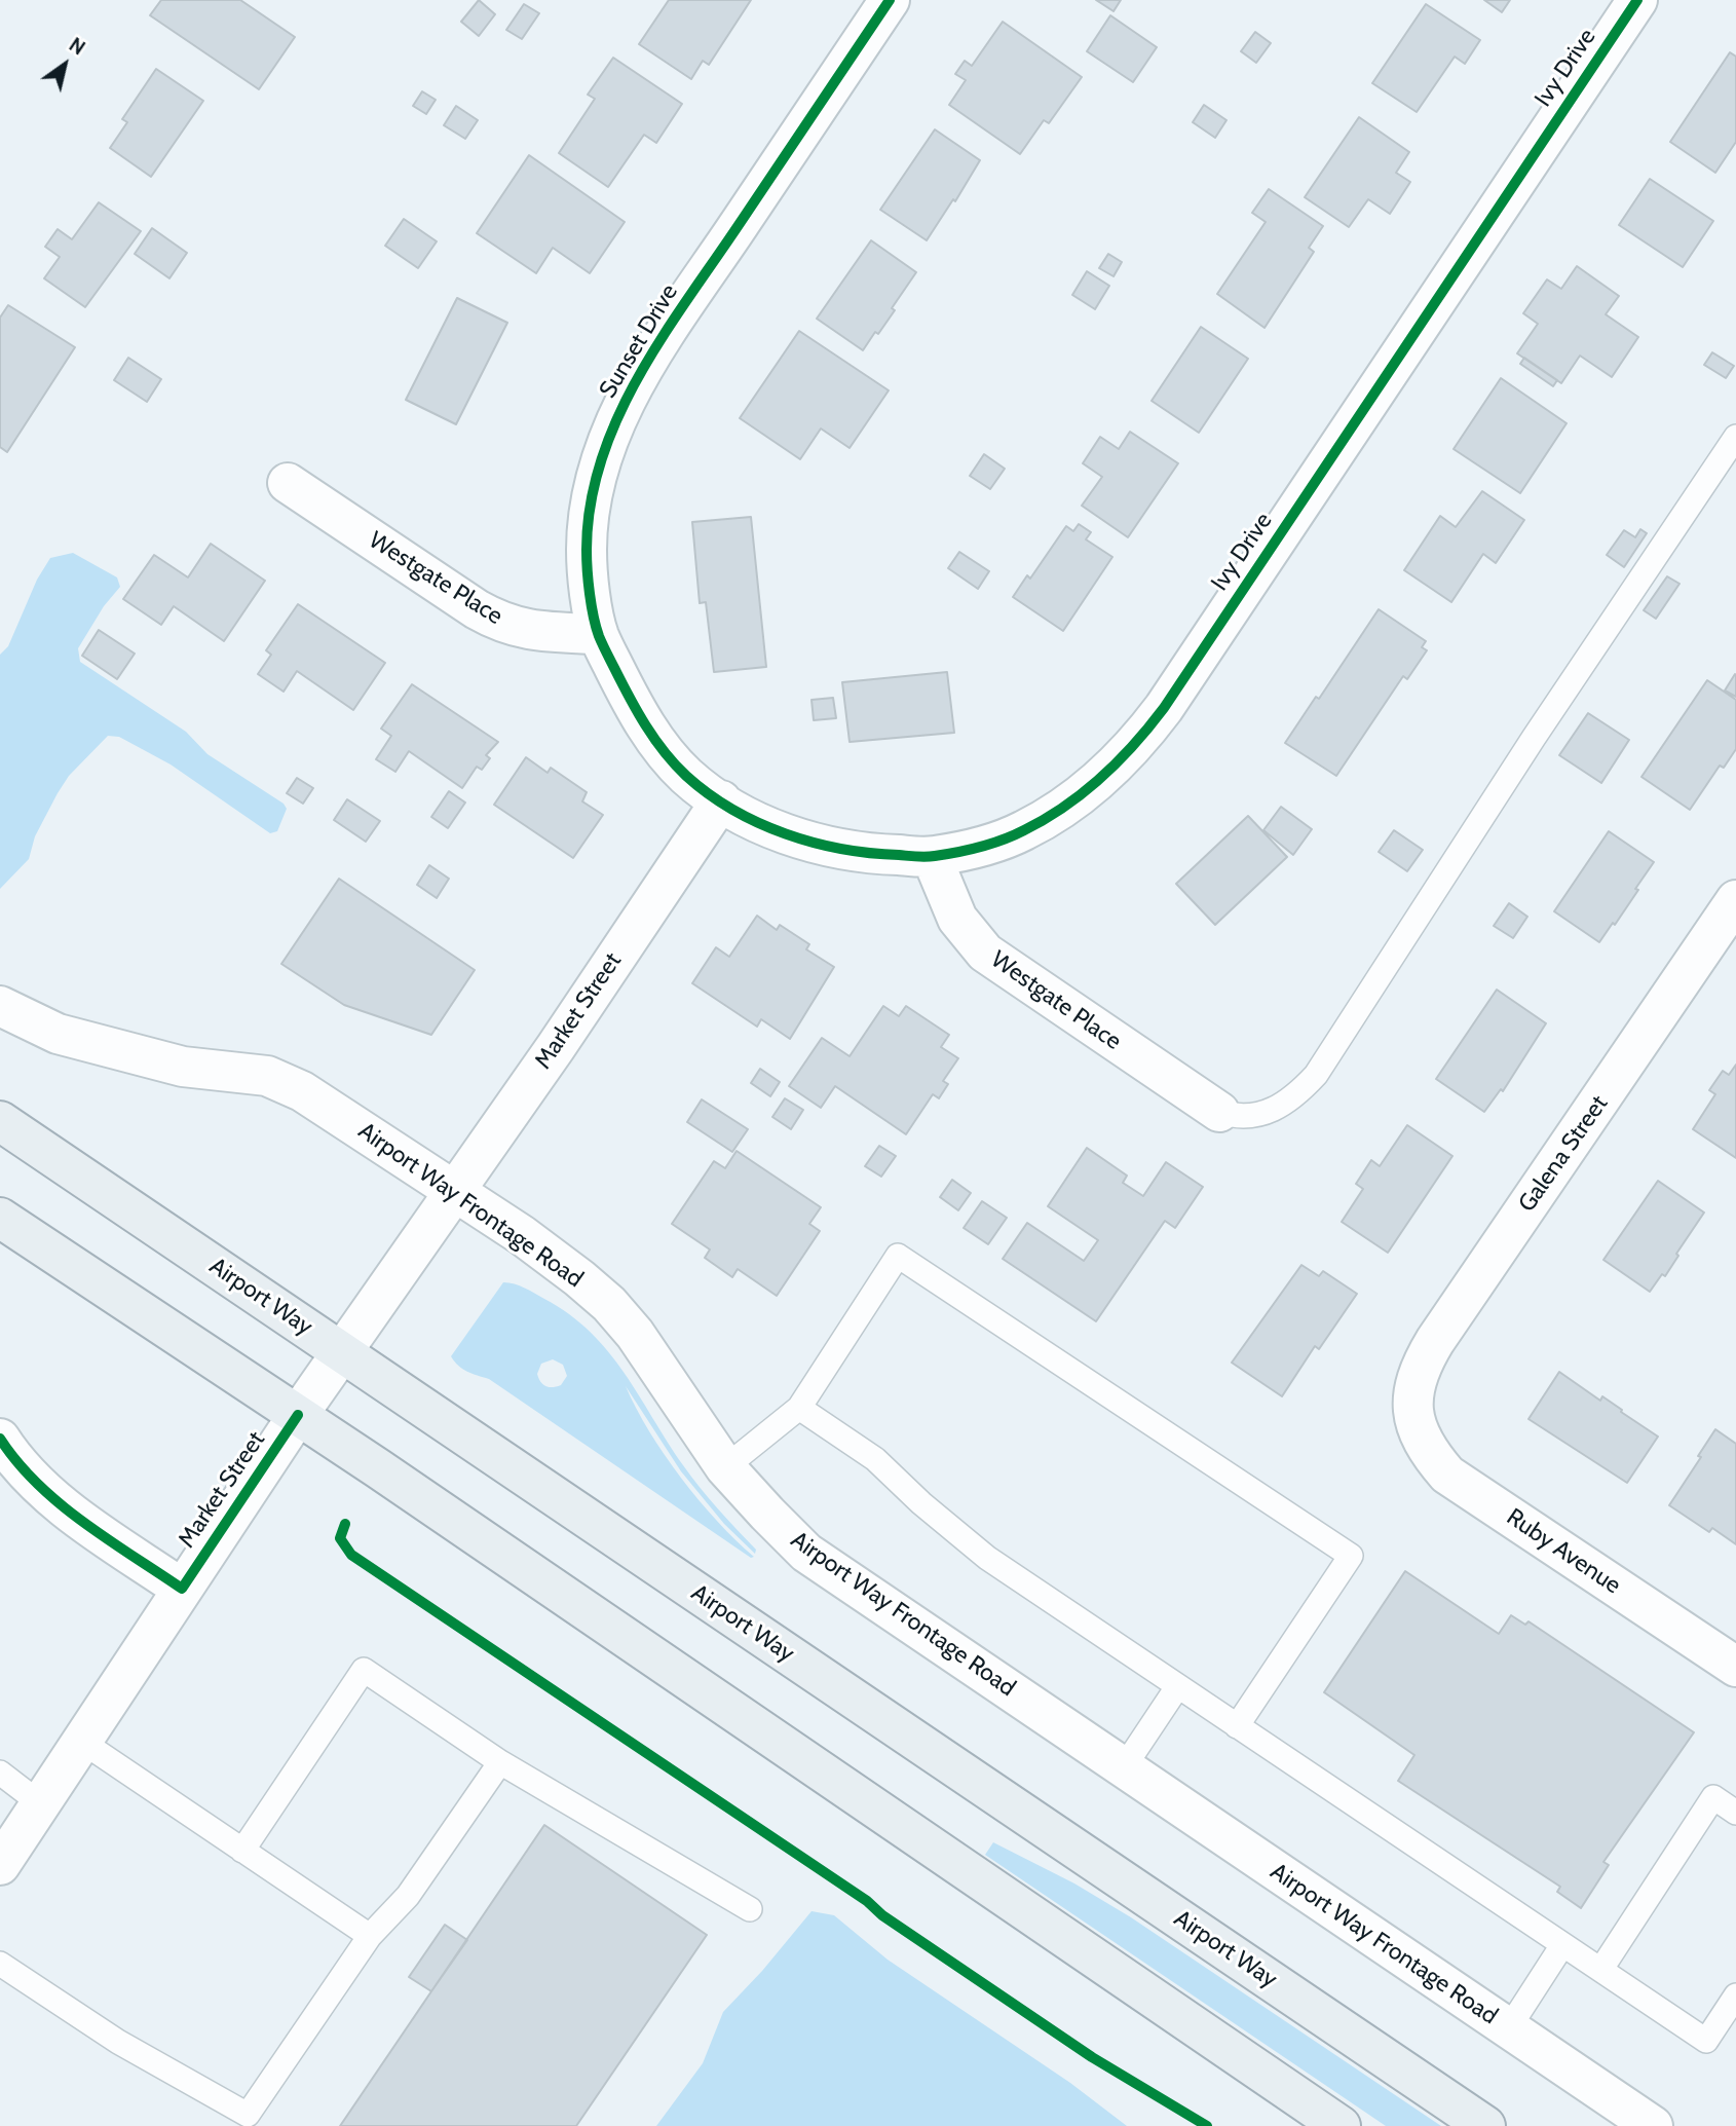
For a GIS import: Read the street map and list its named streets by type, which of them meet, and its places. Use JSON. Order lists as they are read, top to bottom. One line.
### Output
{"streets":{"main road":["Airport Way"],"street":["Ivy Drive","Sunset Drive","Westgate Place","Market Street","Galena Street","Airport Way Frontage Road","Ruby Avenue"]},"crossings":[["Ivy Drive","Sunset Drive"],["Ivy Drive","Westgate Place"],["Ivy Drive","Market Street"],["Sunset Drive","Westgate Place"],["Sunset Drive","Market Street"],["Market Street","Airport Way Frontage Road"],["Market Street","Airport Way"],["Galena Street","Ruby Avenue"]],"north":"top right"}
